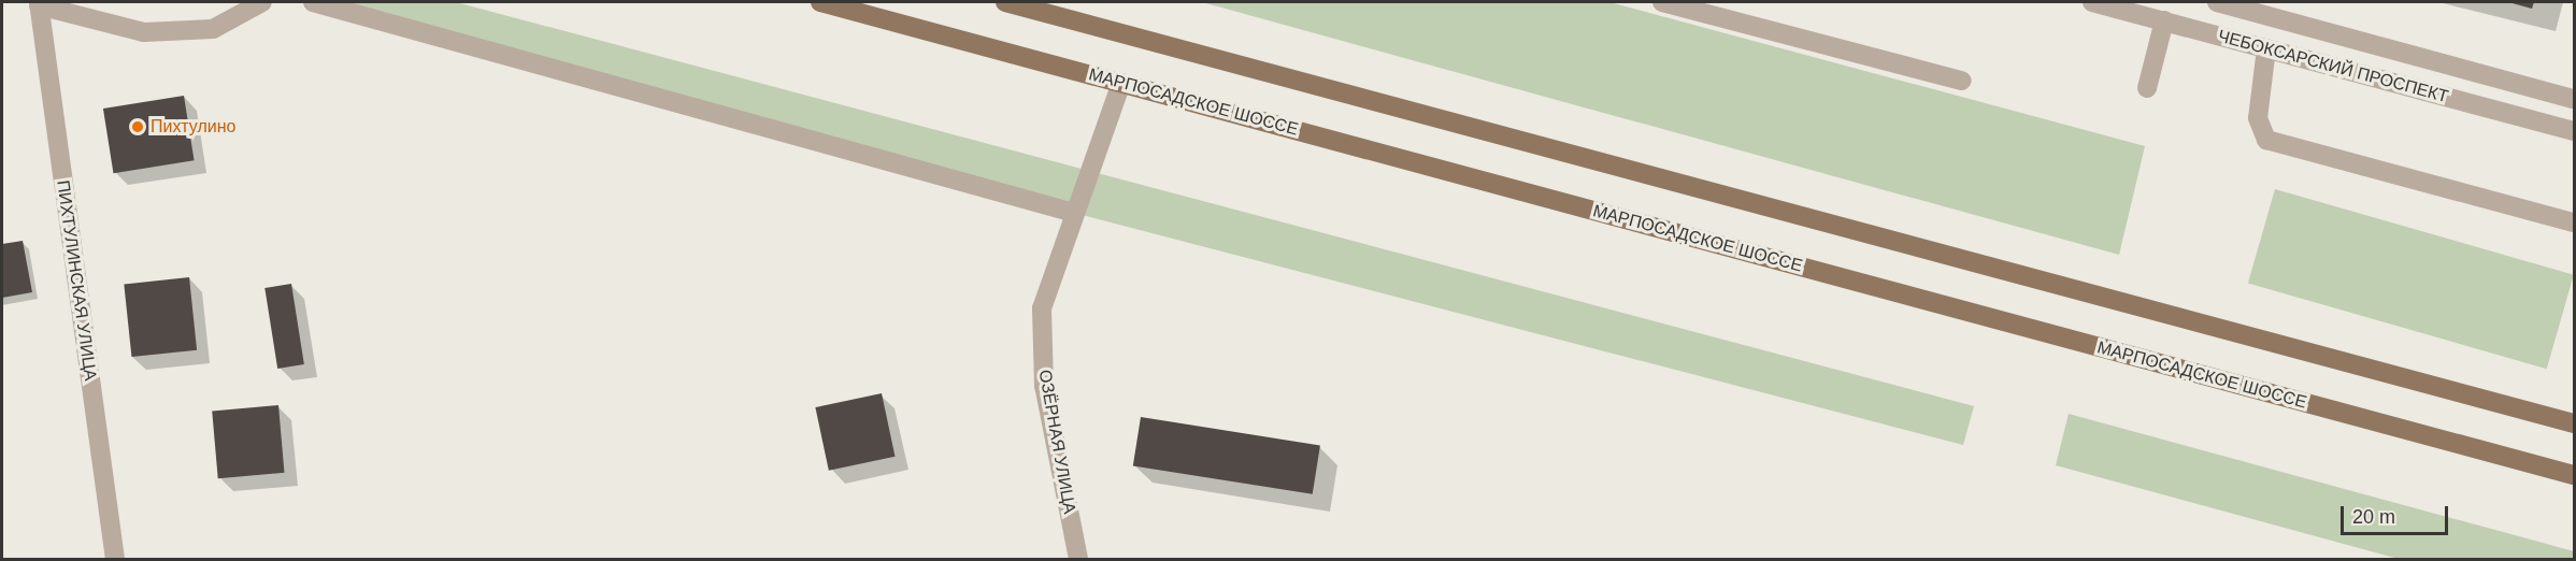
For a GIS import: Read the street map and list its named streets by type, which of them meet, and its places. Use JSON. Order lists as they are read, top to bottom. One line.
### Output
{"streets":{"main road":["МАРПОСАДСКОЕ ШОССЕ"],"street":["ЧЕБОКСАРСКИЙ ПРОСПЕКТ","ПИХТУЛИНСКАЯ УЛИЦА","ОЗЁРНАЯ УЛИЦА"]},"crossings":[["МАРПОСАДСКОЕ ШОССЕ","ОЗЁРНАЯ УЛИЦА"]],"places":["Пихтулино"],"scale_bar":"20 m"}
